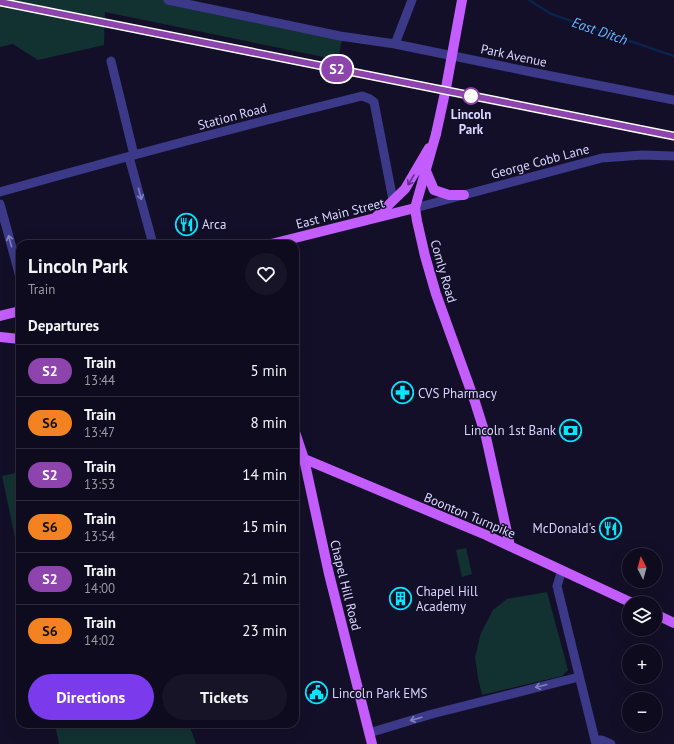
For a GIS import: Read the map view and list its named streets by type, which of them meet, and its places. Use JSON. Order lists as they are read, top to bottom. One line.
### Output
{"streets":{"main road":["East Main Street","Comly Road","Boonton Turnpike","Chapel Hill Road"],"street":["Park Avenue","Station Road","George Cobb Lane"]},"crossings":[["George Cobb Lane","East Main Street"],["George Cobb Lane","Comly Road"],["East Main Street","Comly Road"],["Comly Road","Boonton Turnpike"],["Boonton Turnpike","Chapel Hill Road"]],"water":["East Ditch"],"places":{"other":["Lincoln Park"],"restaurant":["Arca","McDonald's"],"pharmacy":["CVS Pharmacy"],"bank":["Lincoln 1st Bank"],"building":["Chapel Hill Academy"],"public building":["Lincoln Park EMS"]},"north":"top","page":{"on_map":"S2","heading":[["Lincoln Park","Train"],"Departures"],"list":[{"mark":"S2","name":"Train","note":"13:44","value":"5 min"},{"mark":"S6","name":"Train","note":"13:47","value":"8 min"},{"mark":"S2","name":"Train","note":"13:53","value":"14 min"},{"mark":"S6","name":"Train","note":"13:54","value":"15 min"},{"mark":"S2","name":"Train","note":"14:00","value":"21 min"},{"mark":"S6","name":"Train","note":"14:02","value":"23 min"}],"map_buttons":["+","−"],"buttons":["Directions","Tickets"]}}
